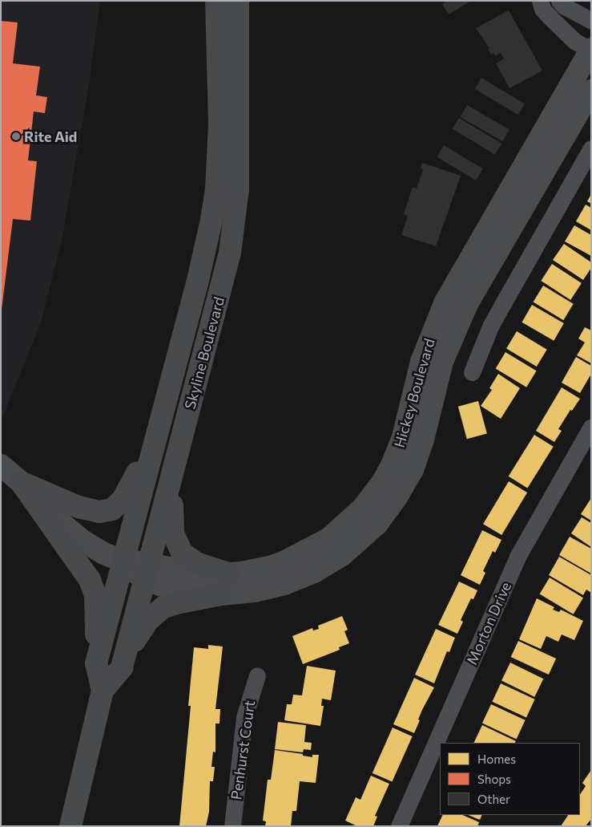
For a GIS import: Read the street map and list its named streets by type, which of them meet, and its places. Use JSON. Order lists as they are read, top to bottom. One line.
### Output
{"streets":{"main road":["Skyline Boulevard","Hickey Boulevard"],"street":["Morton Drive","Penhurst Court"]},"crossings":[["Skyline Boulevard","Hickey Boulevard"]],"places":["Rite Aid"],"legend":["Homes","Shops","Other"]}
